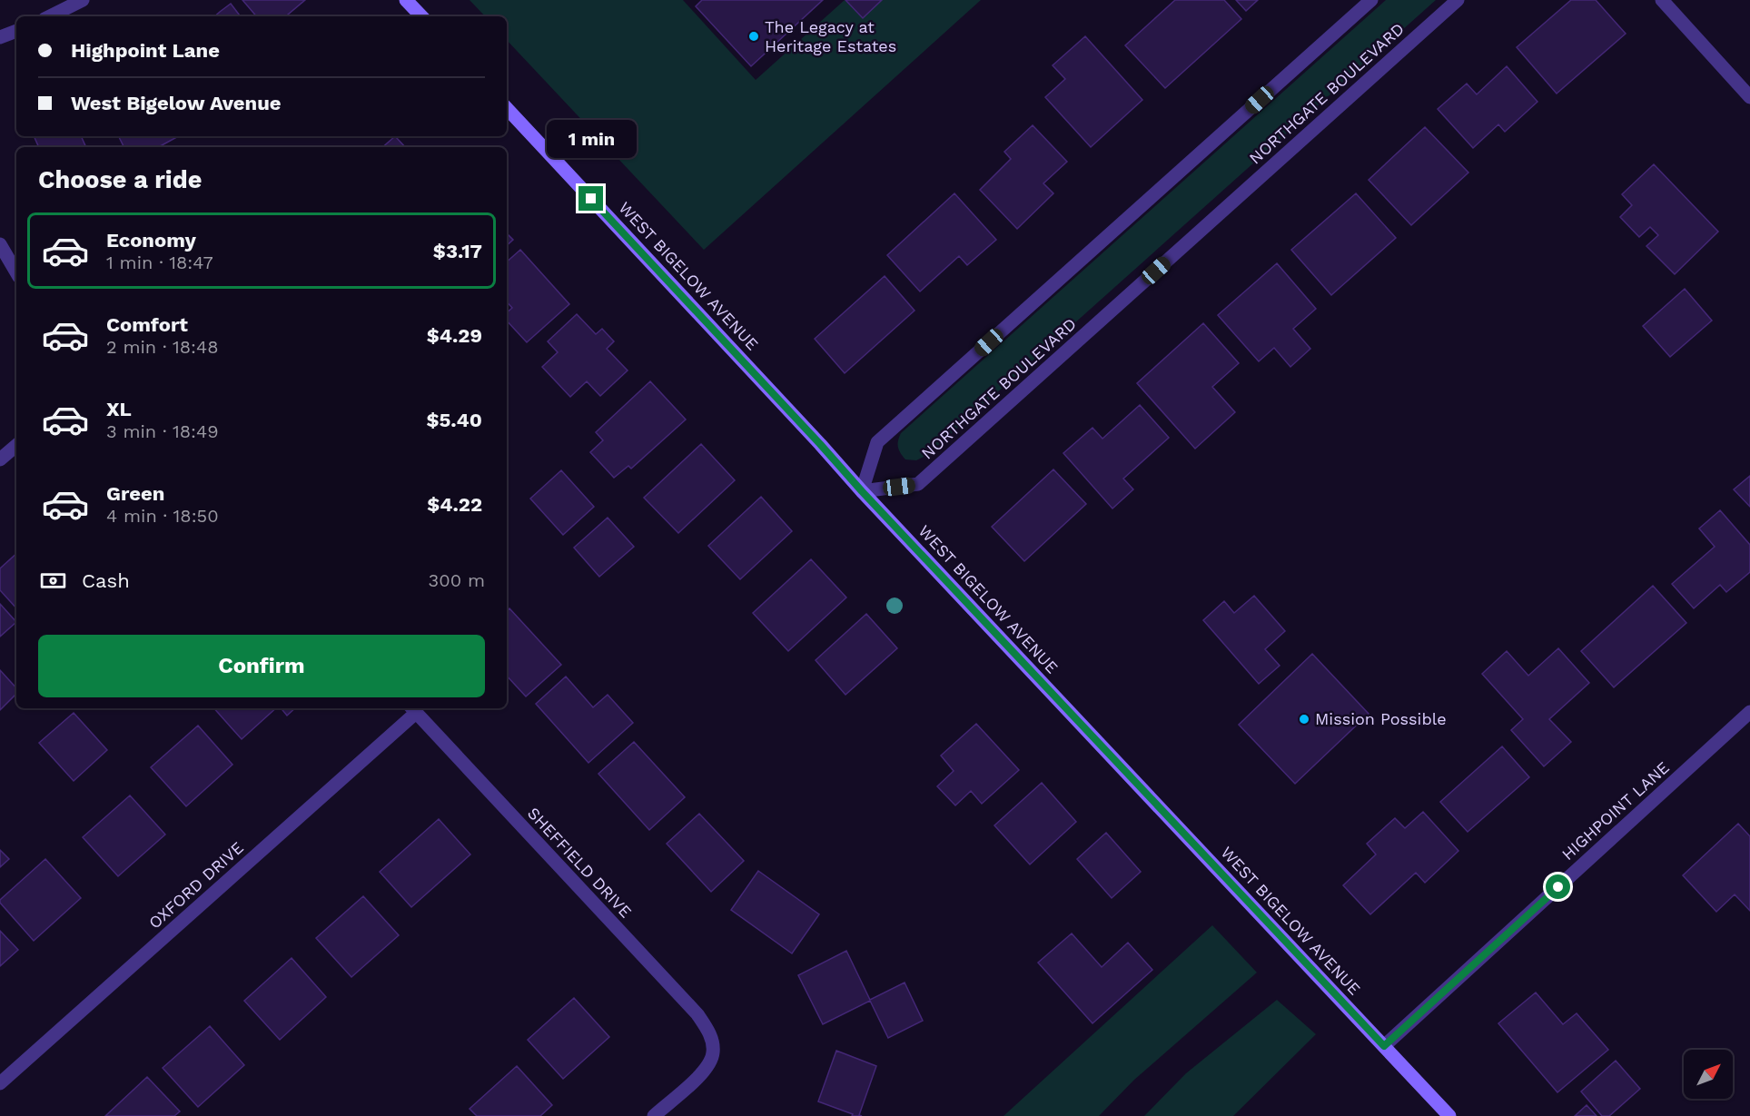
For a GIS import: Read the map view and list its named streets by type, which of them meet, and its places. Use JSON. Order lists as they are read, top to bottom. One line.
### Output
{"streets":{"main road":["WEST BIGELOW AVENUE"],"street":["NORTHGATE BOULEVARD","HIGHPOINT LANE","SHEFFIELD DRIVE","OXFORD DRIVE"]},"crossings":[["NORTHGATE BOULEVARD","WEST BIGELOW AVENUE"],["WEST BIGELOW AVENUE","HIGHPOINT LANE"],["SHEFFIELD DRIVE","OXFORD DRIVE"]],"places":["The Legacy at Heritage Estates","Mission Possible"],"north":"top right","page":{"banner":["Highpoint Lane","West Bigelow Avenue"],"bubble":"1 min","heading":"Choose a ride","list":[{"name":"Economy","note":"1 min · 18:47","value":"$3.17"},{"name":"Comfort","note":"2 min · 18:48","value":"$4.29"},{"name":"XL","note":"3 min · 18:49","value":"$5.40"},{"name":"Green","note":"4 min · 18:50","value":"$4.22"}],"pay":["Cash","300 m"],"buttons":"Confirm"}}
